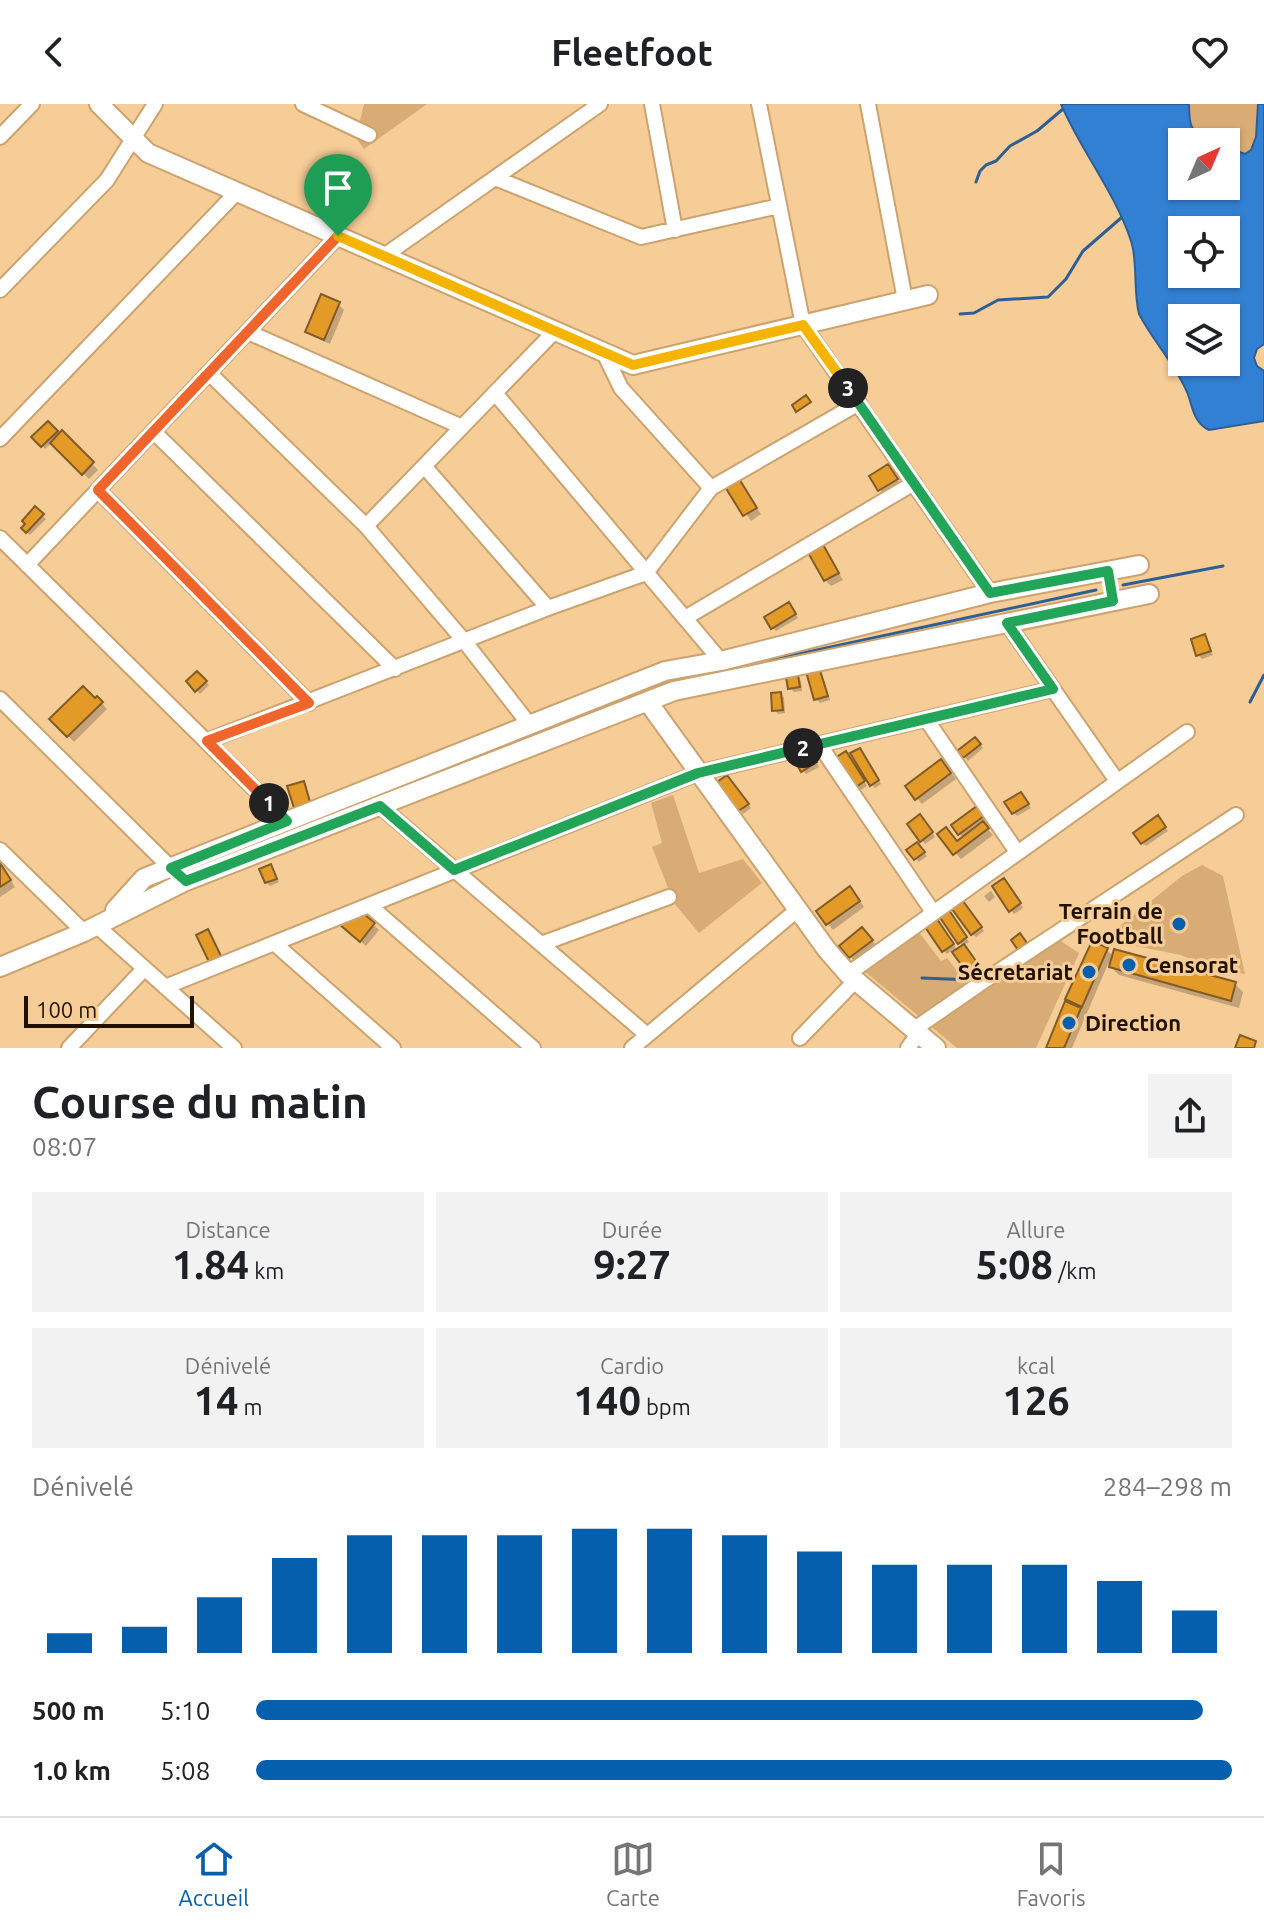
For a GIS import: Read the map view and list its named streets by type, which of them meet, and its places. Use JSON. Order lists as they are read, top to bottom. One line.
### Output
{"places":["Terrain de Football","Censorat","Sécretariat","Direction"],"scale_bar":"100 m","north":"top right","page":{"header":"Fleetfoot","pins":["3","2","1"],"scale":"100 m","heading":["Course du matin","08:07"],"stats":[["Distance","1.84 km"],["Durée","9:27"],["Allure","5:08 /km"],["Dénivelé","14 m"],["Cardio","140 bpm"],["kcal","126"]],"chart":["Dénivelé","284–298 m"],"list":[{"name":"500 m","note":"5:10"},{"name":"1.0 km","note":"5:08"}],"tabs":["Accueil","Carte","Favoris"]}}
